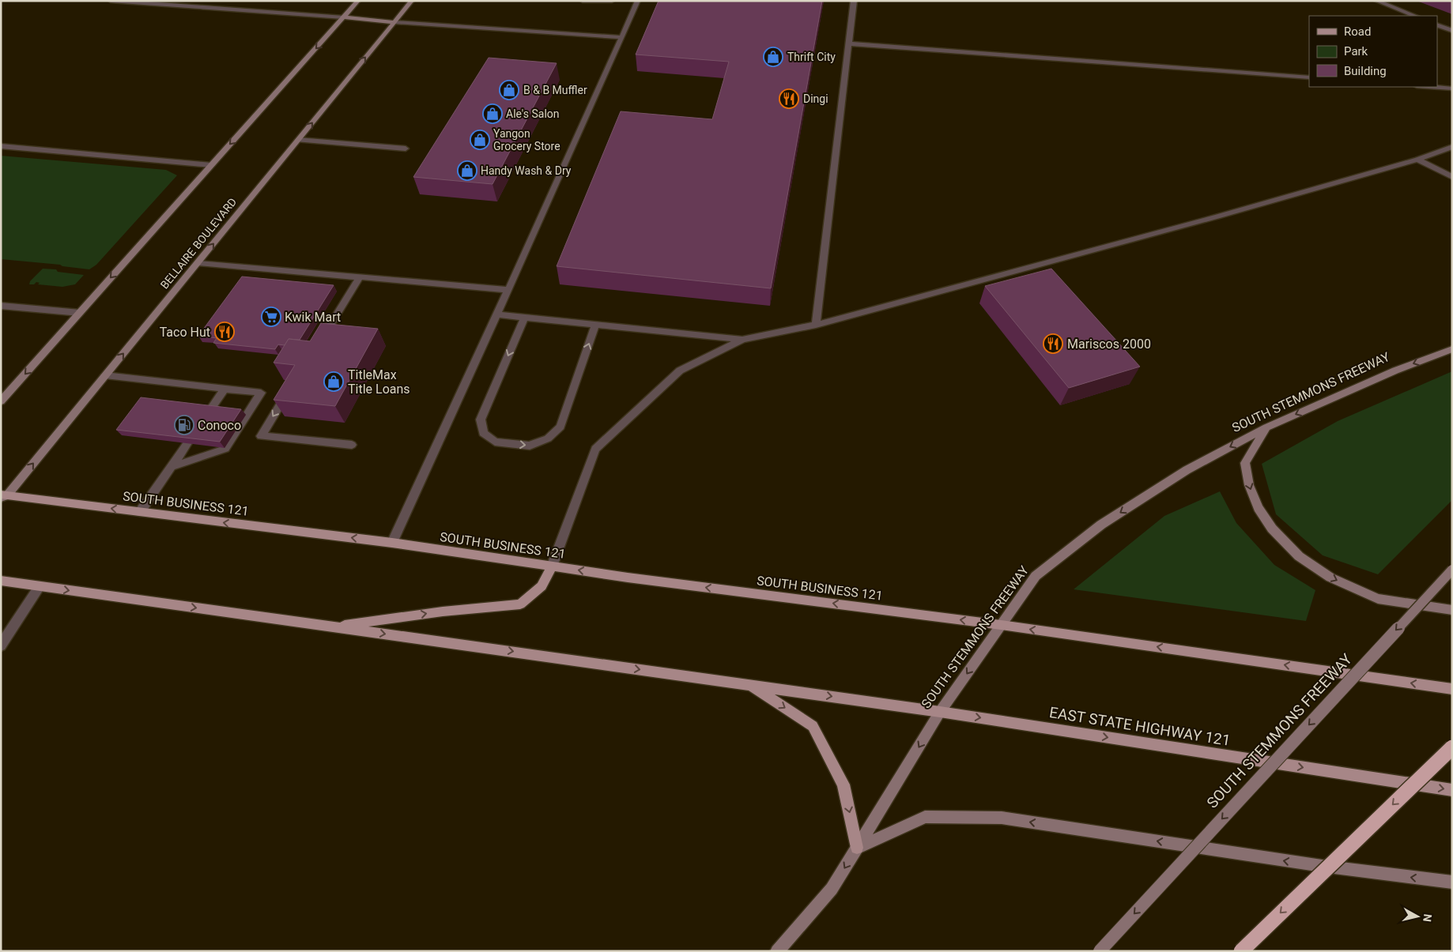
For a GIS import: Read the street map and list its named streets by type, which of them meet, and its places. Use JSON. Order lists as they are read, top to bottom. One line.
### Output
{"streets":{"main road":["BELLAIRE BOULEVARD","SOUTH STEMMONS FREEWAY","SOUTH BUSINESS 121","EAST STATE HIGHWAY 121"]},"crossings":[["BELLAIRE BOULEVARD","SOUTH BUSINESS 121"],["SOUTH STEMMONS FREEWAY","SOUTH BUSINESS 121"],["SOUTH STEMMONS FREEWAY","EAST STATE HIGHWAY 121"]],"one_way":["SOUTH STEMMONS FREEWAY","SOUTH BUSINESS 121","EAST STATE HIGHWAY 121"],"places":{"shop":["Thrift City","B & B Muffler","Ale's Salon","Yangon Grocery Store","Handy Wash & Dry","TitleMax Title Loans"],"restaurant":["Dingi","Taco Hut","Mariscos 2000"],"supermarket":["Kwik Mart"],"fuel station":["Conoco"]},"legend":["Road","Park","Building"],"north":"right"}
